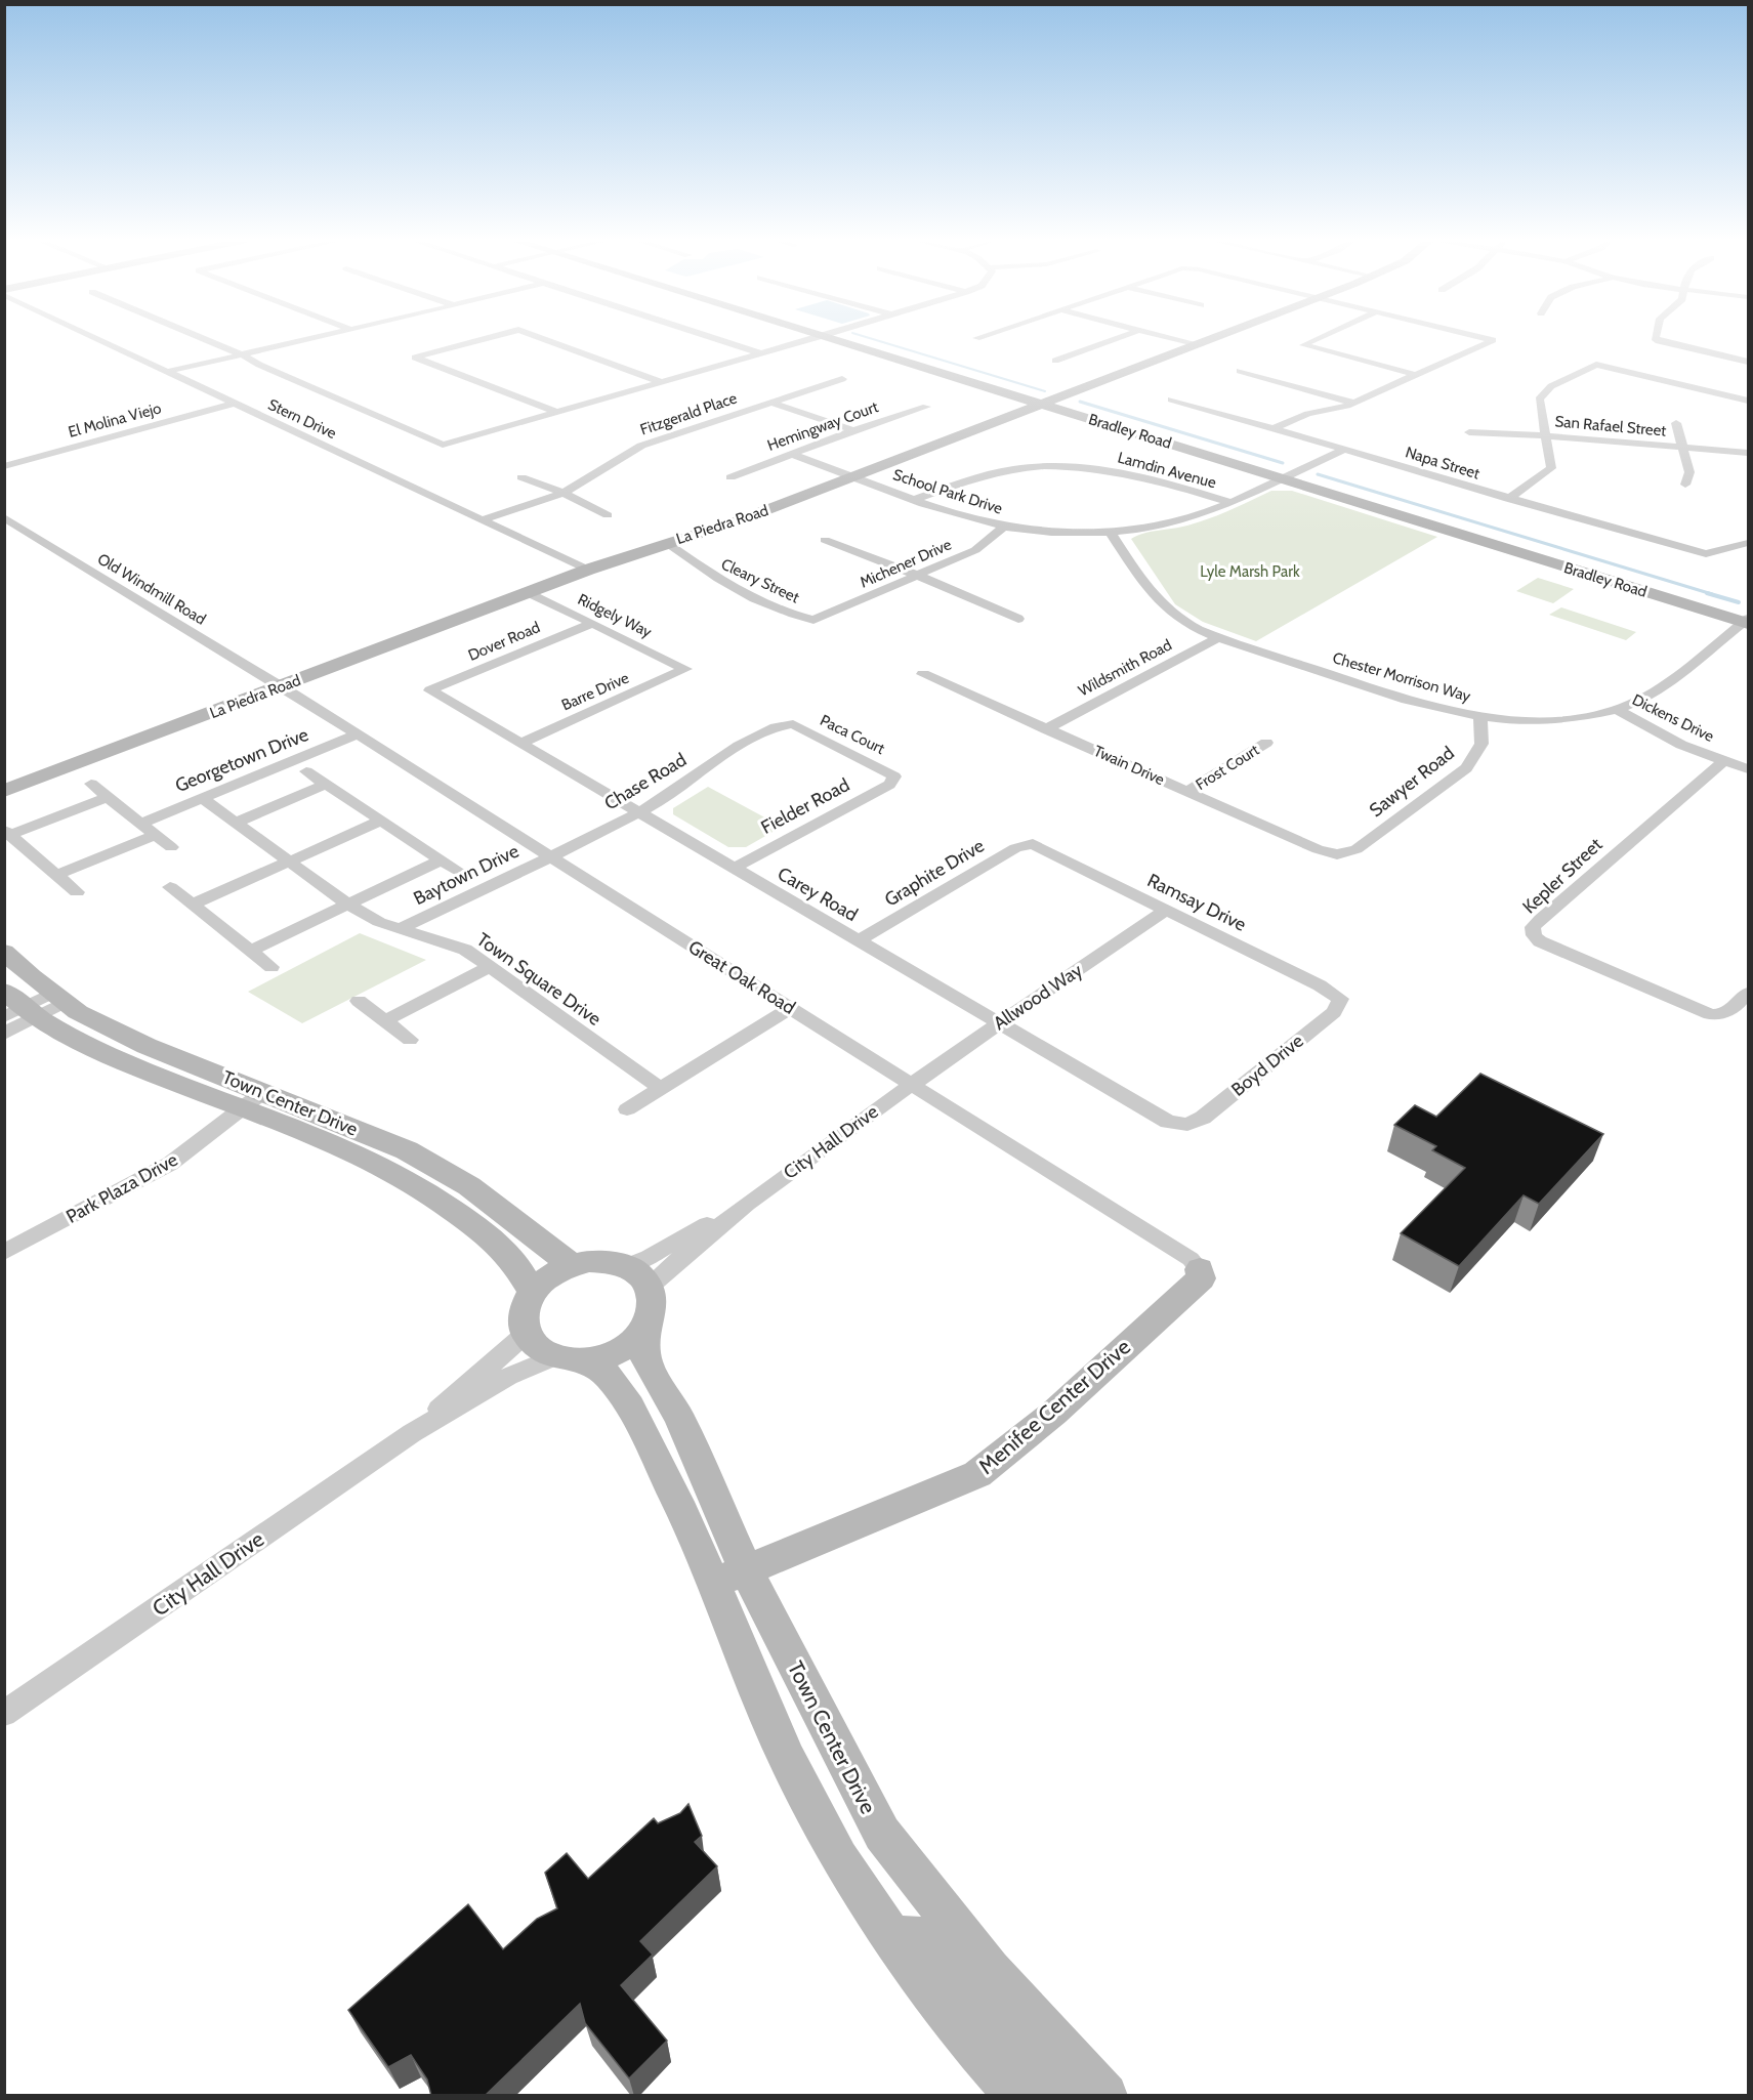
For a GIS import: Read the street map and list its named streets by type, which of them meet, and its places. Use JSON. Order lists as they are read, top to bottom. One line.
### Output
{"streets":{"street":["Fitzgerald Place","Stern Drive","El Molina Viejo","Hemingway Court","San Rafael Street","Bradley Road","Napa Street","Lamdin Avenue","School Park Drive","La Piedra Road","Michener Drive","Cleary Street","Old Windmill Road","Ridgely Way","Dover Road","Wildsmith Road","Chester Morrison Way","Barre Drive","Dickens Drive","Paca Court","Georgetown Drive","Twain Drive","Frost Court","Chase Road","Sawyer Road","Fielder Road","Graphite Drive","Baytown Drive","Kepler Street","Carey Road","Ramsay Drive","Great Oak Road","Town Square Drive","Allwood Way","Boyd Drive","Town Center Drive","City Hall Drive","Park Plaza Drive","Menifee Center Drive"]},"crossings":[["Fitzgerald Place","Stern Drive"],["Stern Drive","El Molina Viejo"],["Stern Drive","La Piedra Road"],["Hemingway Court","School Park Drive"],["Bradley Road","School Park Drive"],["Bradley Road","La Piedra Road"],["Bradley Road","Chester Morrison Way"],["Napa Street","School Park Drive"],["Lamdin Avenue","School Park Drive"],["School Park Drive","La Piedra Road"],["School Park Drive","Michener Drive"],["School Park Drive","Chester Morrison Way"],["La Piedra Road","Cleary Street"],["La Piedra Road","Old Windmill Road"],["La Piedra Road","Ridgely Way"],["La Piedra Road","Great Oak Road"],["Michener Drive","Cleary Street"],["Old Windmill Road","Great Oak Road"],["Ridgely Way","Dover Road"],["Ridgely Way","Barre Drive"],["Dover Road","Carey Road"],["Wildsmith Road","Chester Morrison Way"],["Wildsmith Road","Twain Drive"],["Chester Morrison Way","Dickens Drive"],["Chester Morrison Way","Sawyer Road"],["Barre Drive","Carey Road"],["Dickens Drive","Kepler Street"],["Paca Court","Chase Road"],["Paca Court","Fielder Road"],["Georgetown Drive","Great Oak Road"],["Georgetown Drive","Town Square Drive"],["Twain Drive","Frost Court"],["Twain Drive","Sawyer Road"],["Chase Road","Baytown Drive"],["Chase Road","Carey Road"],["Chase Road","Great Oak Road"],["Fielder Road","Carey Road"],["Graphite Drive","Carey Road"],["Graphite Drive","Ramsay Drive"],["Baytown Drive","Great Oak Road"],["Baytown Drive","Town Square Drive"],["Carey Road","Allwood Way"],["Carey Road","Boyd Drive"],["Ramsay Drive","Allwood Way"],["Ramsay Drive","Boyd Drive"],["Great Oak Road","Allwood Way"],["Great Oak Road","City Hall Drive"],["Great Oak Road","Menifee Center Drive"],["Allwood Way","City Hall Drive"],["Town Center Drive","City Hall Drive"],["Town Center Drive","Park Plaza Drive"],["Town Center Drive","Menifee Center Drive"]],"parks":["Lyle Marsh Park"]}
